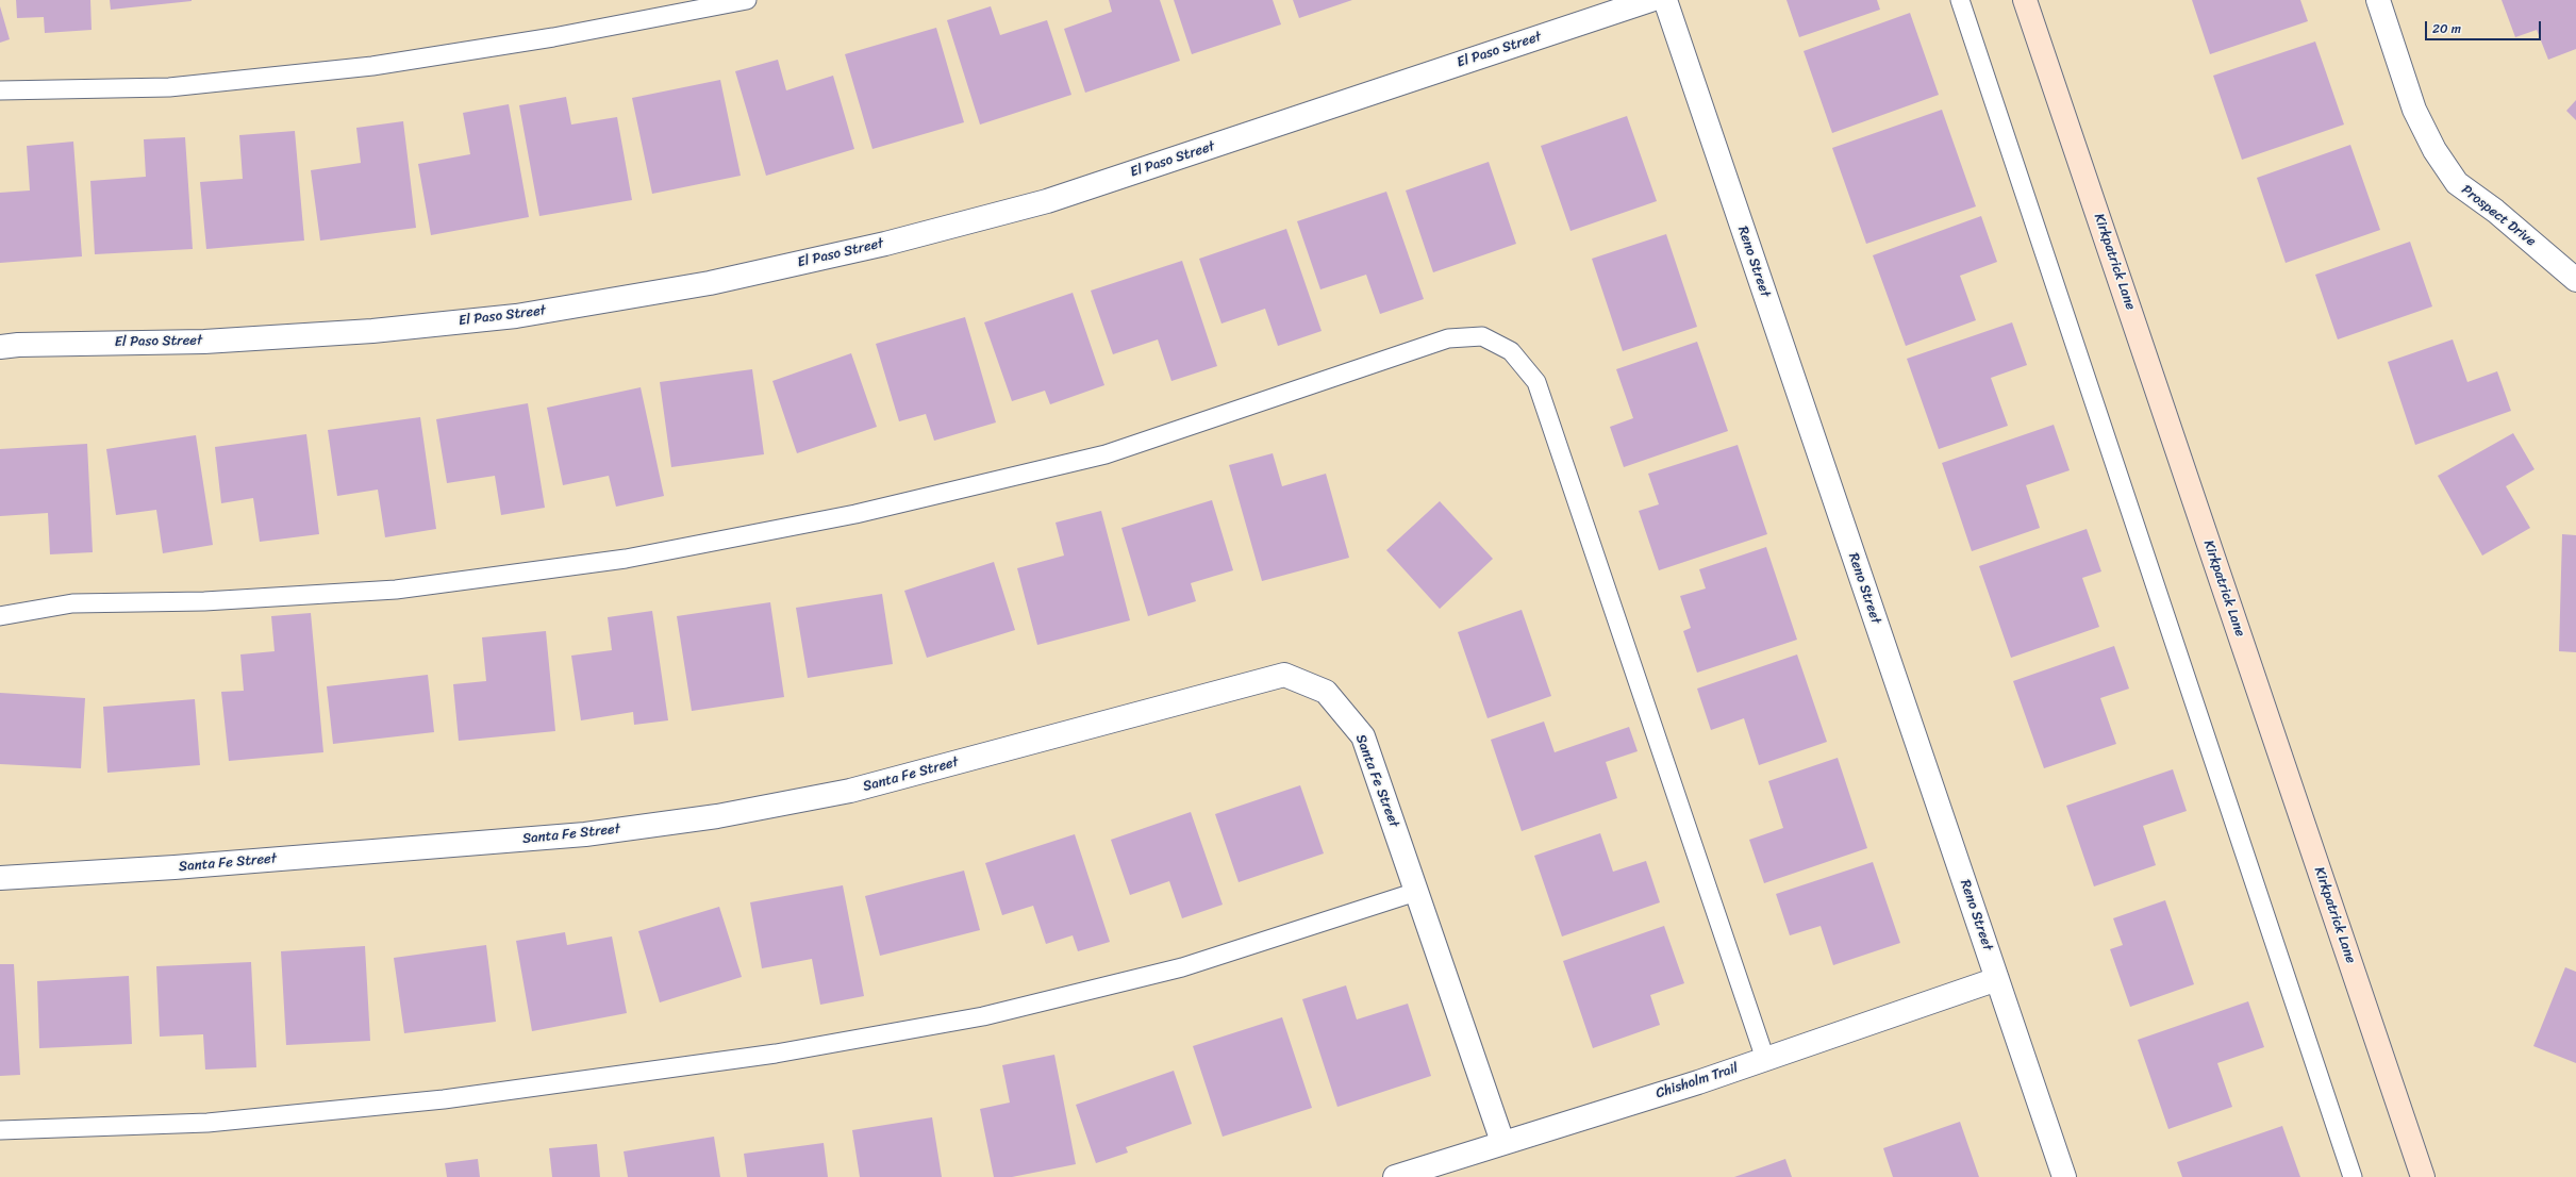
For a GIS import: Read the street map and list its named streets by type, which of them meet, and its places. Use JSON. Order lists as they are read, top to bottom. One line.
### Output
{"streets":{"street":["El Paso Street","Prospect Drive","Reno Street","Kirkpatrick Lane","Santa Fe Street","Chisholm Trail"]},"crossings":[["Reno Street","Chisholm Trail"],["Santa Fe Street","Chisholm Trail"]],"scale_bar":"20 m"}
